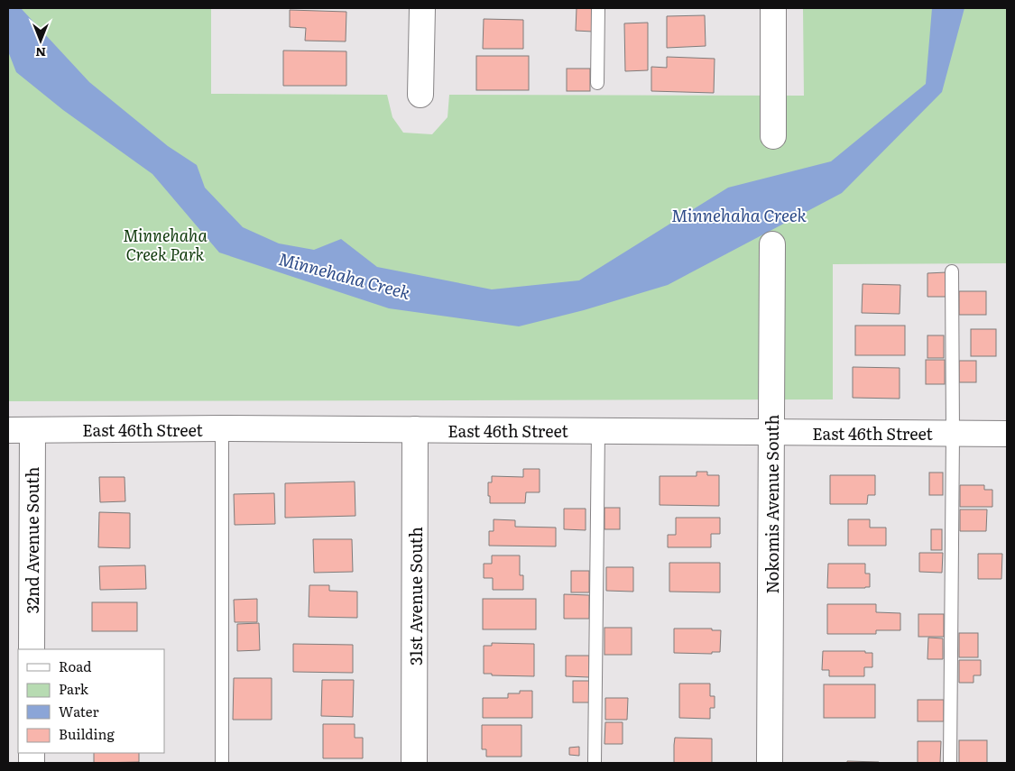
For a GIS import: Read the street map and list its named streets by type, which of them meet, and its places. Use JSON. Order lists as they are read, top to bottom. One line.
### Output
{"streets":{"street":["East 46th Street","Nokomis Avenue South","32nd Avenue South","31st Avenue South"]},"crossings":[["East 46th Street","Nokomis Avenue South"],["East 46th Street","32nd Avenue South"],["East 46th Street","31st Avenue South"]],"water":["Minnehaha Creek"],"parks":["Minnehaha Creek Park"],"legend":["Road","Park","Water","Building"],"north":"bottom"}
